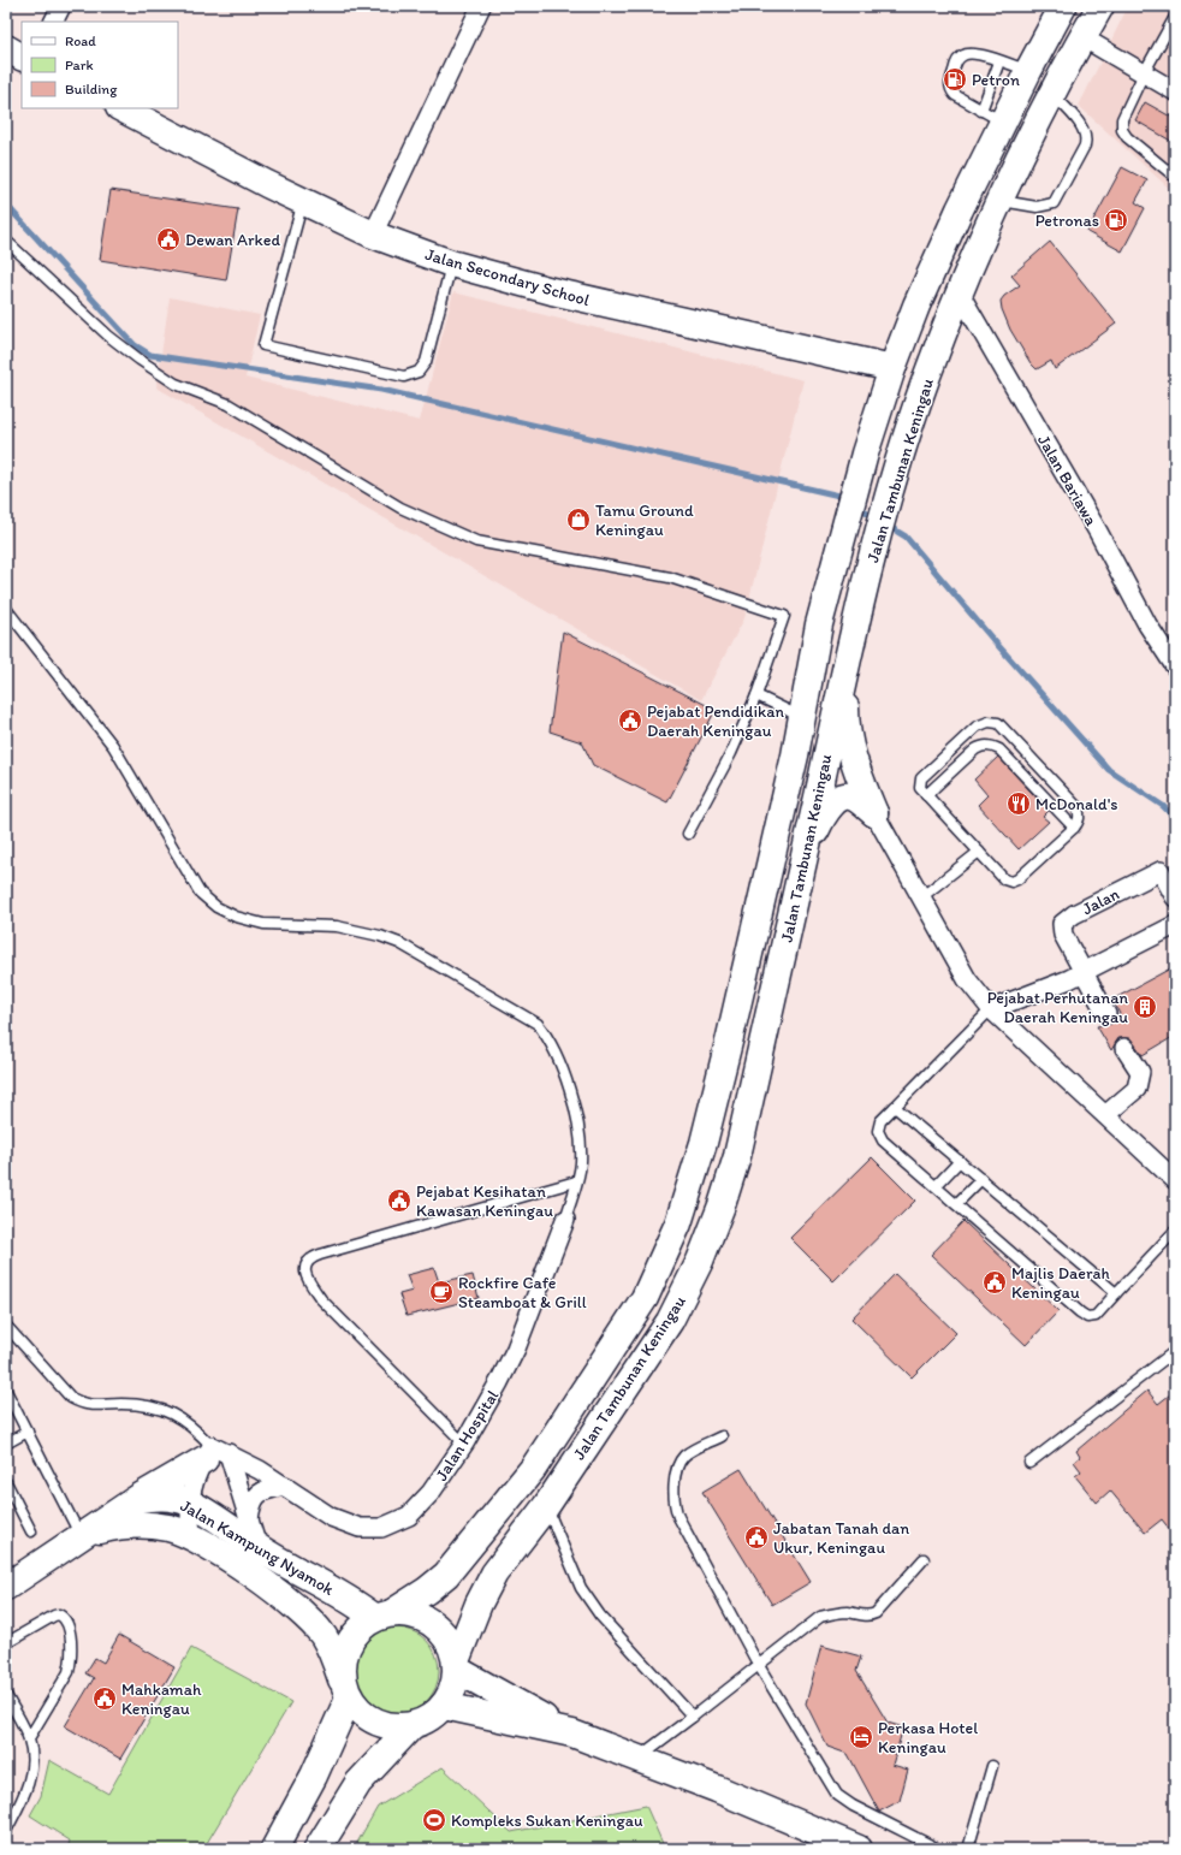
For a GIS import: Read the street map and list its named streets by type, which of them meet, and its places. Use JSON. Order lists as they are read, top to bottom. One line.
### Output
{"streets":{"main road":["Jalan Secondary School","Jalan Tambunan Keningau","Jalan Kampung Nyamok"],"street":["Jalan Bariawa","Jalan","Jalan Hospital"]},"crossings":[["Jalan Secondary School","Jalan Tambunan Keningau"],["Jalan Tambunan Keningau","Jalan Bariawa"],["Jalan Tambunan Keningau","Jalan Kampung Nyamok"]],"places":{"fuel station":["Petron","Petronas"],"public building":["Dewan Arked","Pejabat Pendidikan Daerah Keningau","Pejabat Kesihatan Kawasan Keningau","Majlis Daerah Keningau","Jabatan Tanah dan Ukur, Keningau","Mahkamah Keningau"],"shop":["Tamu Ground Keningau"],"restaurant":["McDonald's"],"building":["Pejabat Perhutanan Daerah Keningau"],"cafe":["Rockfire Cafe Steamboat & Grill"],"hotel":["Perkasa Hotel Keningau"],"sports":["Kompleks Sukan Keningau"]},"legend":["Road","Park","Building"]}
